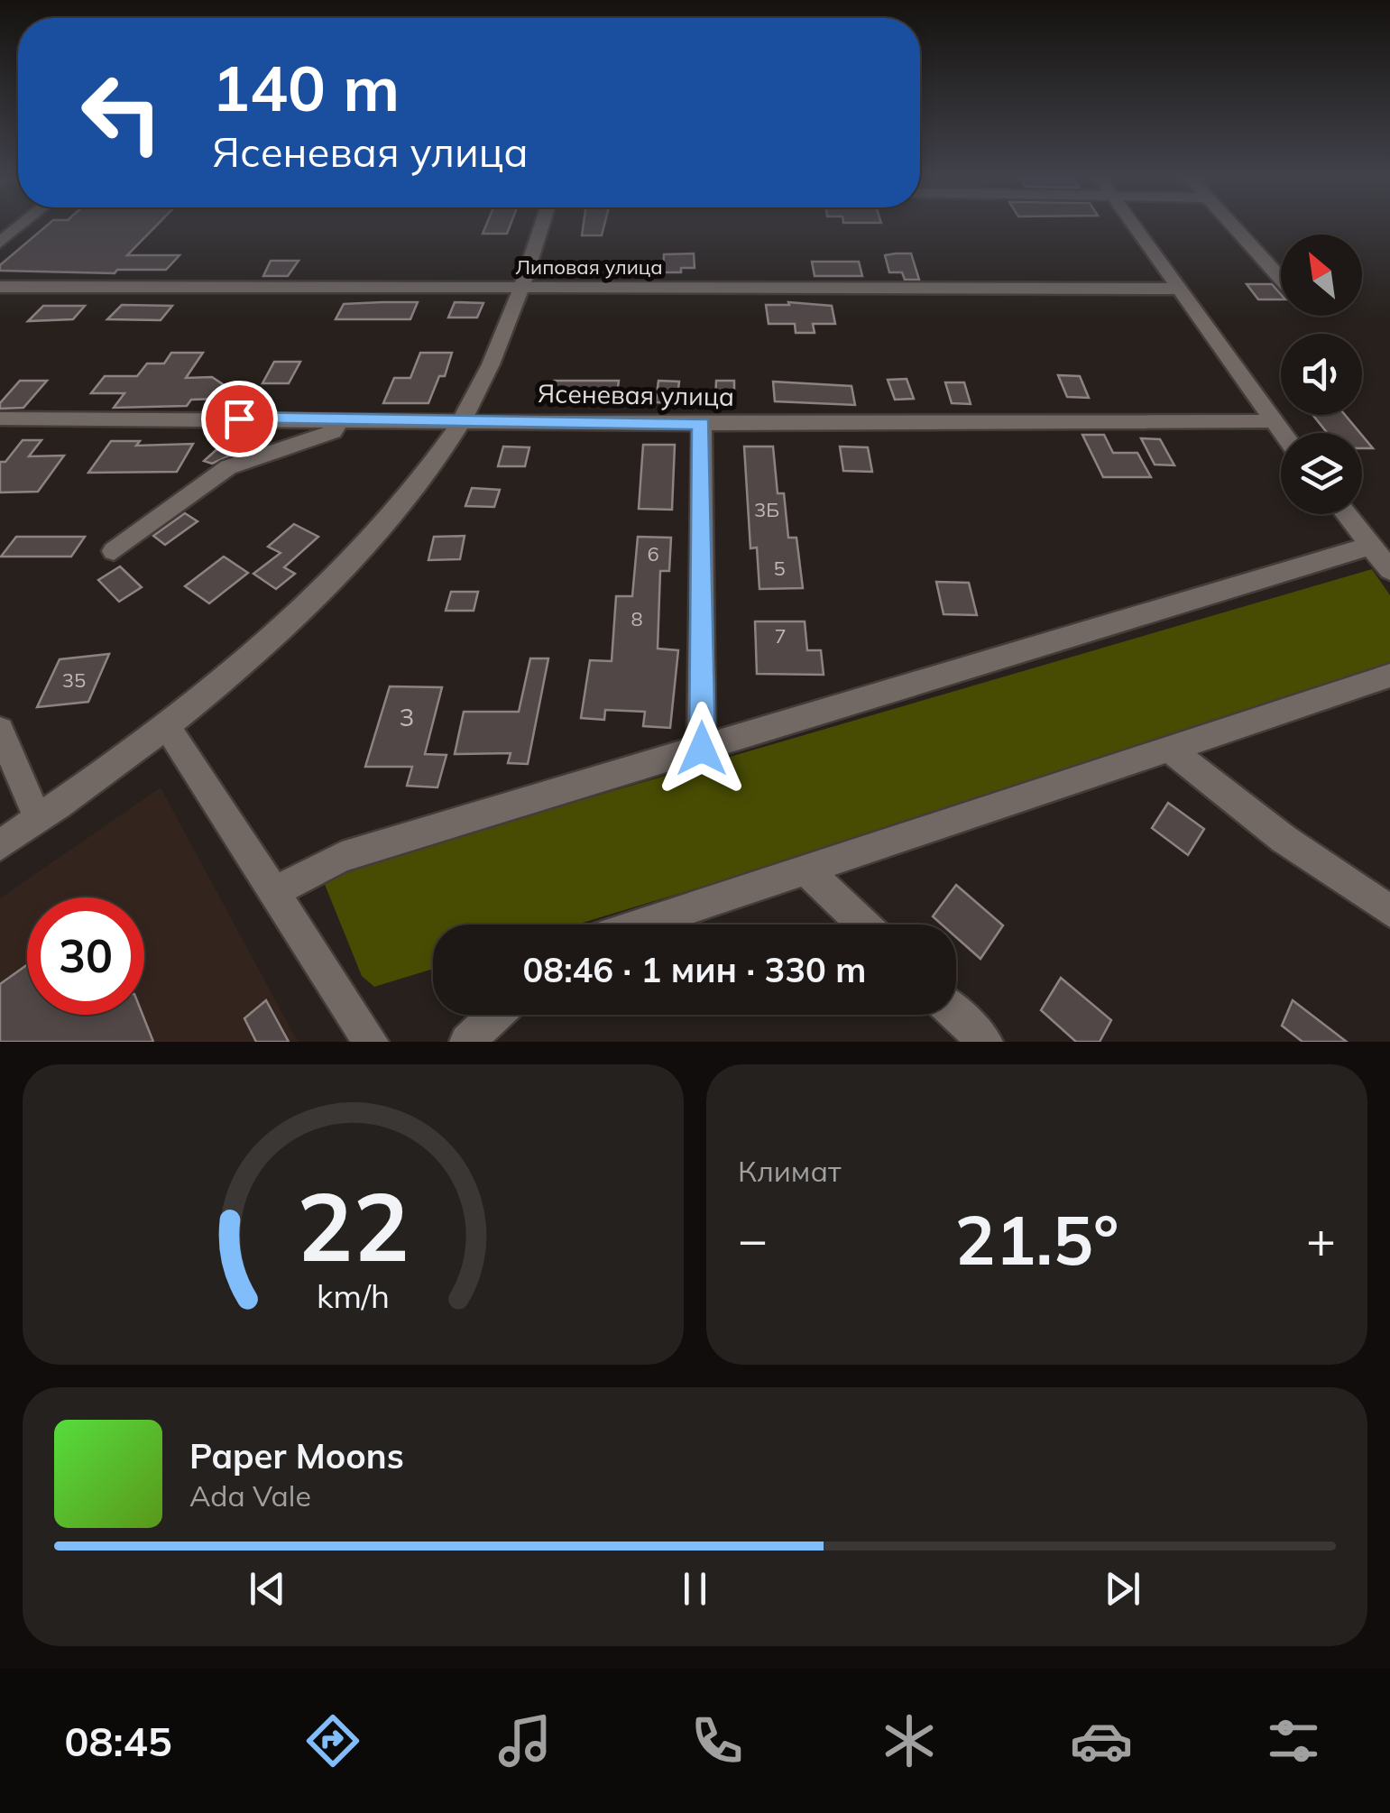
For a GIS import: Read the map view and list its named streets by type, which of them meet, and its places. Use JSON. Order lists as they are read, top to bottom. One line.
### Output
{"streets":{"street":["Липовая улица","Ясеневая улица"]},"house_numbers":["3Б","6","5","8","7","35","3"],"north":"top left","page":{"turn":["140 m","Ясеневая улица"],"limit":"30","trip":"08:46 · 1 мин · 330 m","tile":"Климат","heat":["−","21.5°","+"],"song":["Paper Moons","Ada Vale"],"tabs":"08:45","gauge":["22","km/h"]}}
